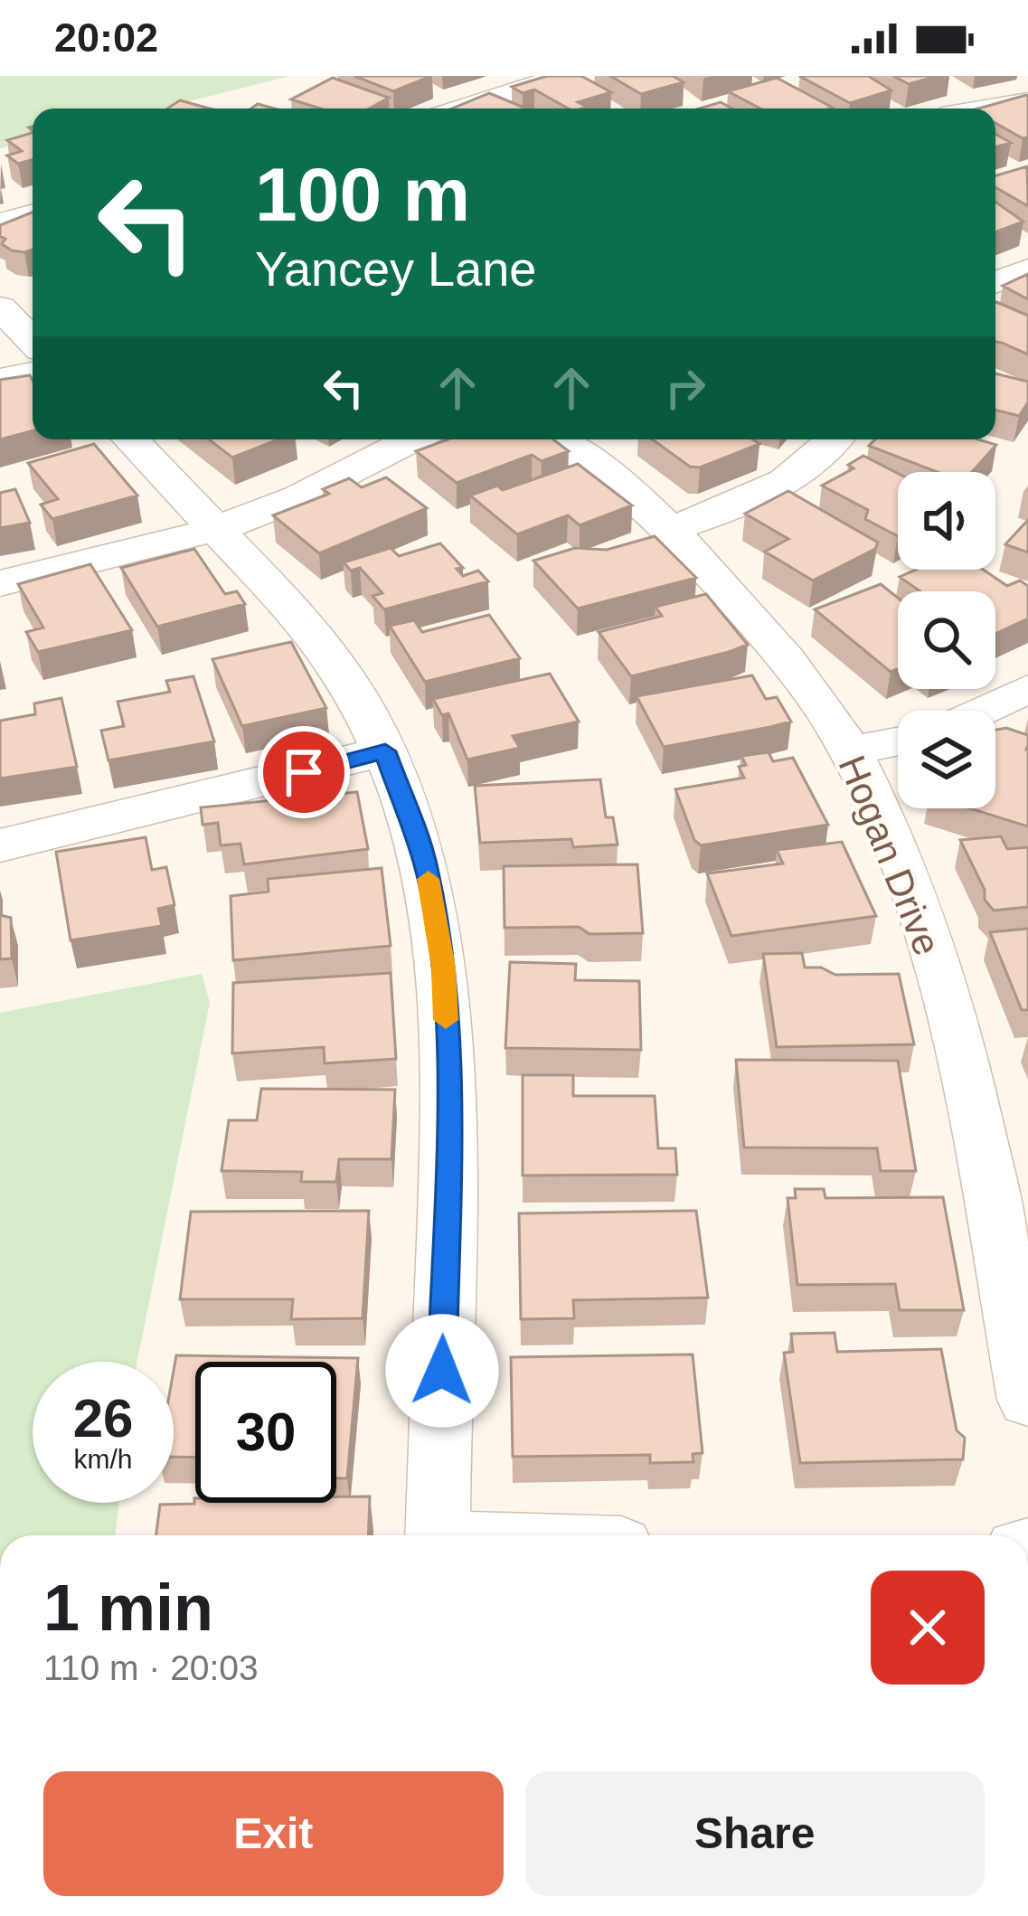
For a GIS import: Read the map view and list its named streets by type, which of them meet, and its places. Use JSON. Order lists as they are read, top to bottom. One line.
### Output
{"streets":{"street":["Hogan Drive"]},"page":{"status":"20:02","turn":["100 m","Yancey Lane"],"speed":"26 km/h","limit":"30","heading":["1 min","110 m · 20:03"],"buttons":["Exit","Share"]}}
